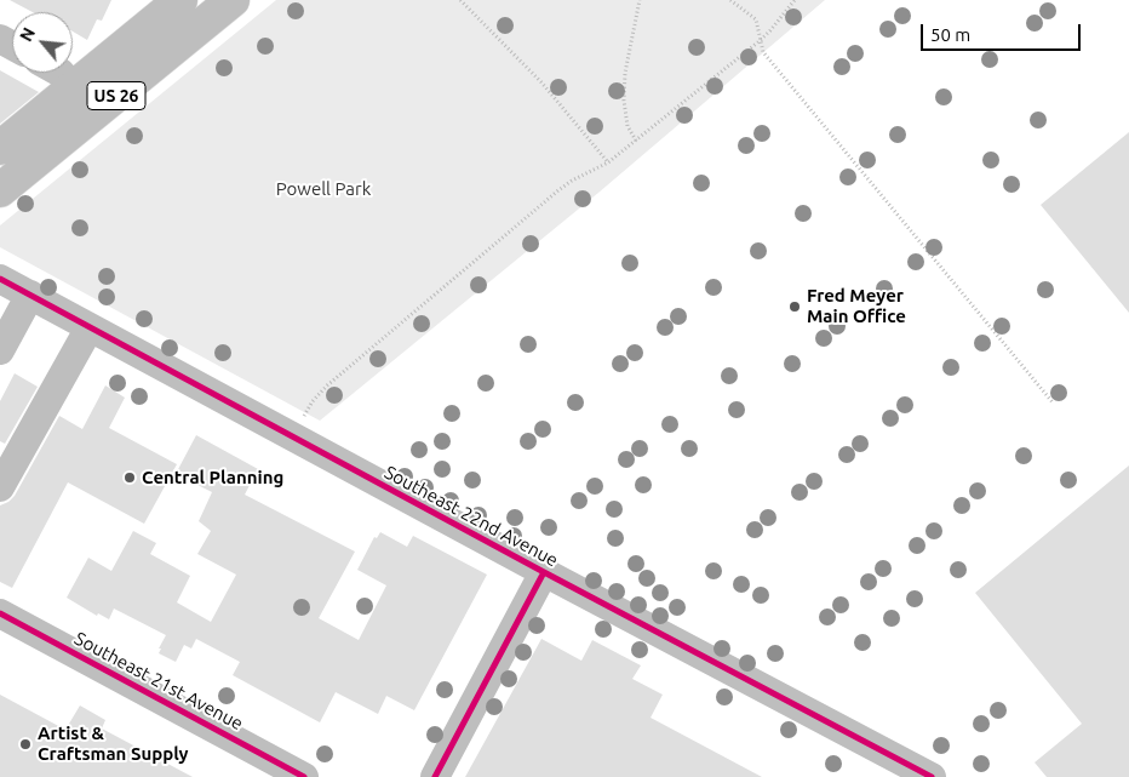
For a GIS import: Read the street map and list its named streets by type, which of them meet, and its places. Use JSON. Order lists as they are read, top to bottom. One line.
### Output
{"streets":{"main road":["US 26"],"street":["Southeast 22nd Avenue","Southeast 21st Avenue"]},"parks":["Powell Park"],"places":["Fred Meyer Main Office","Central Planning","Artist & Craftsman Supply"],"scale_bar":"50 m","north":"top left"}
